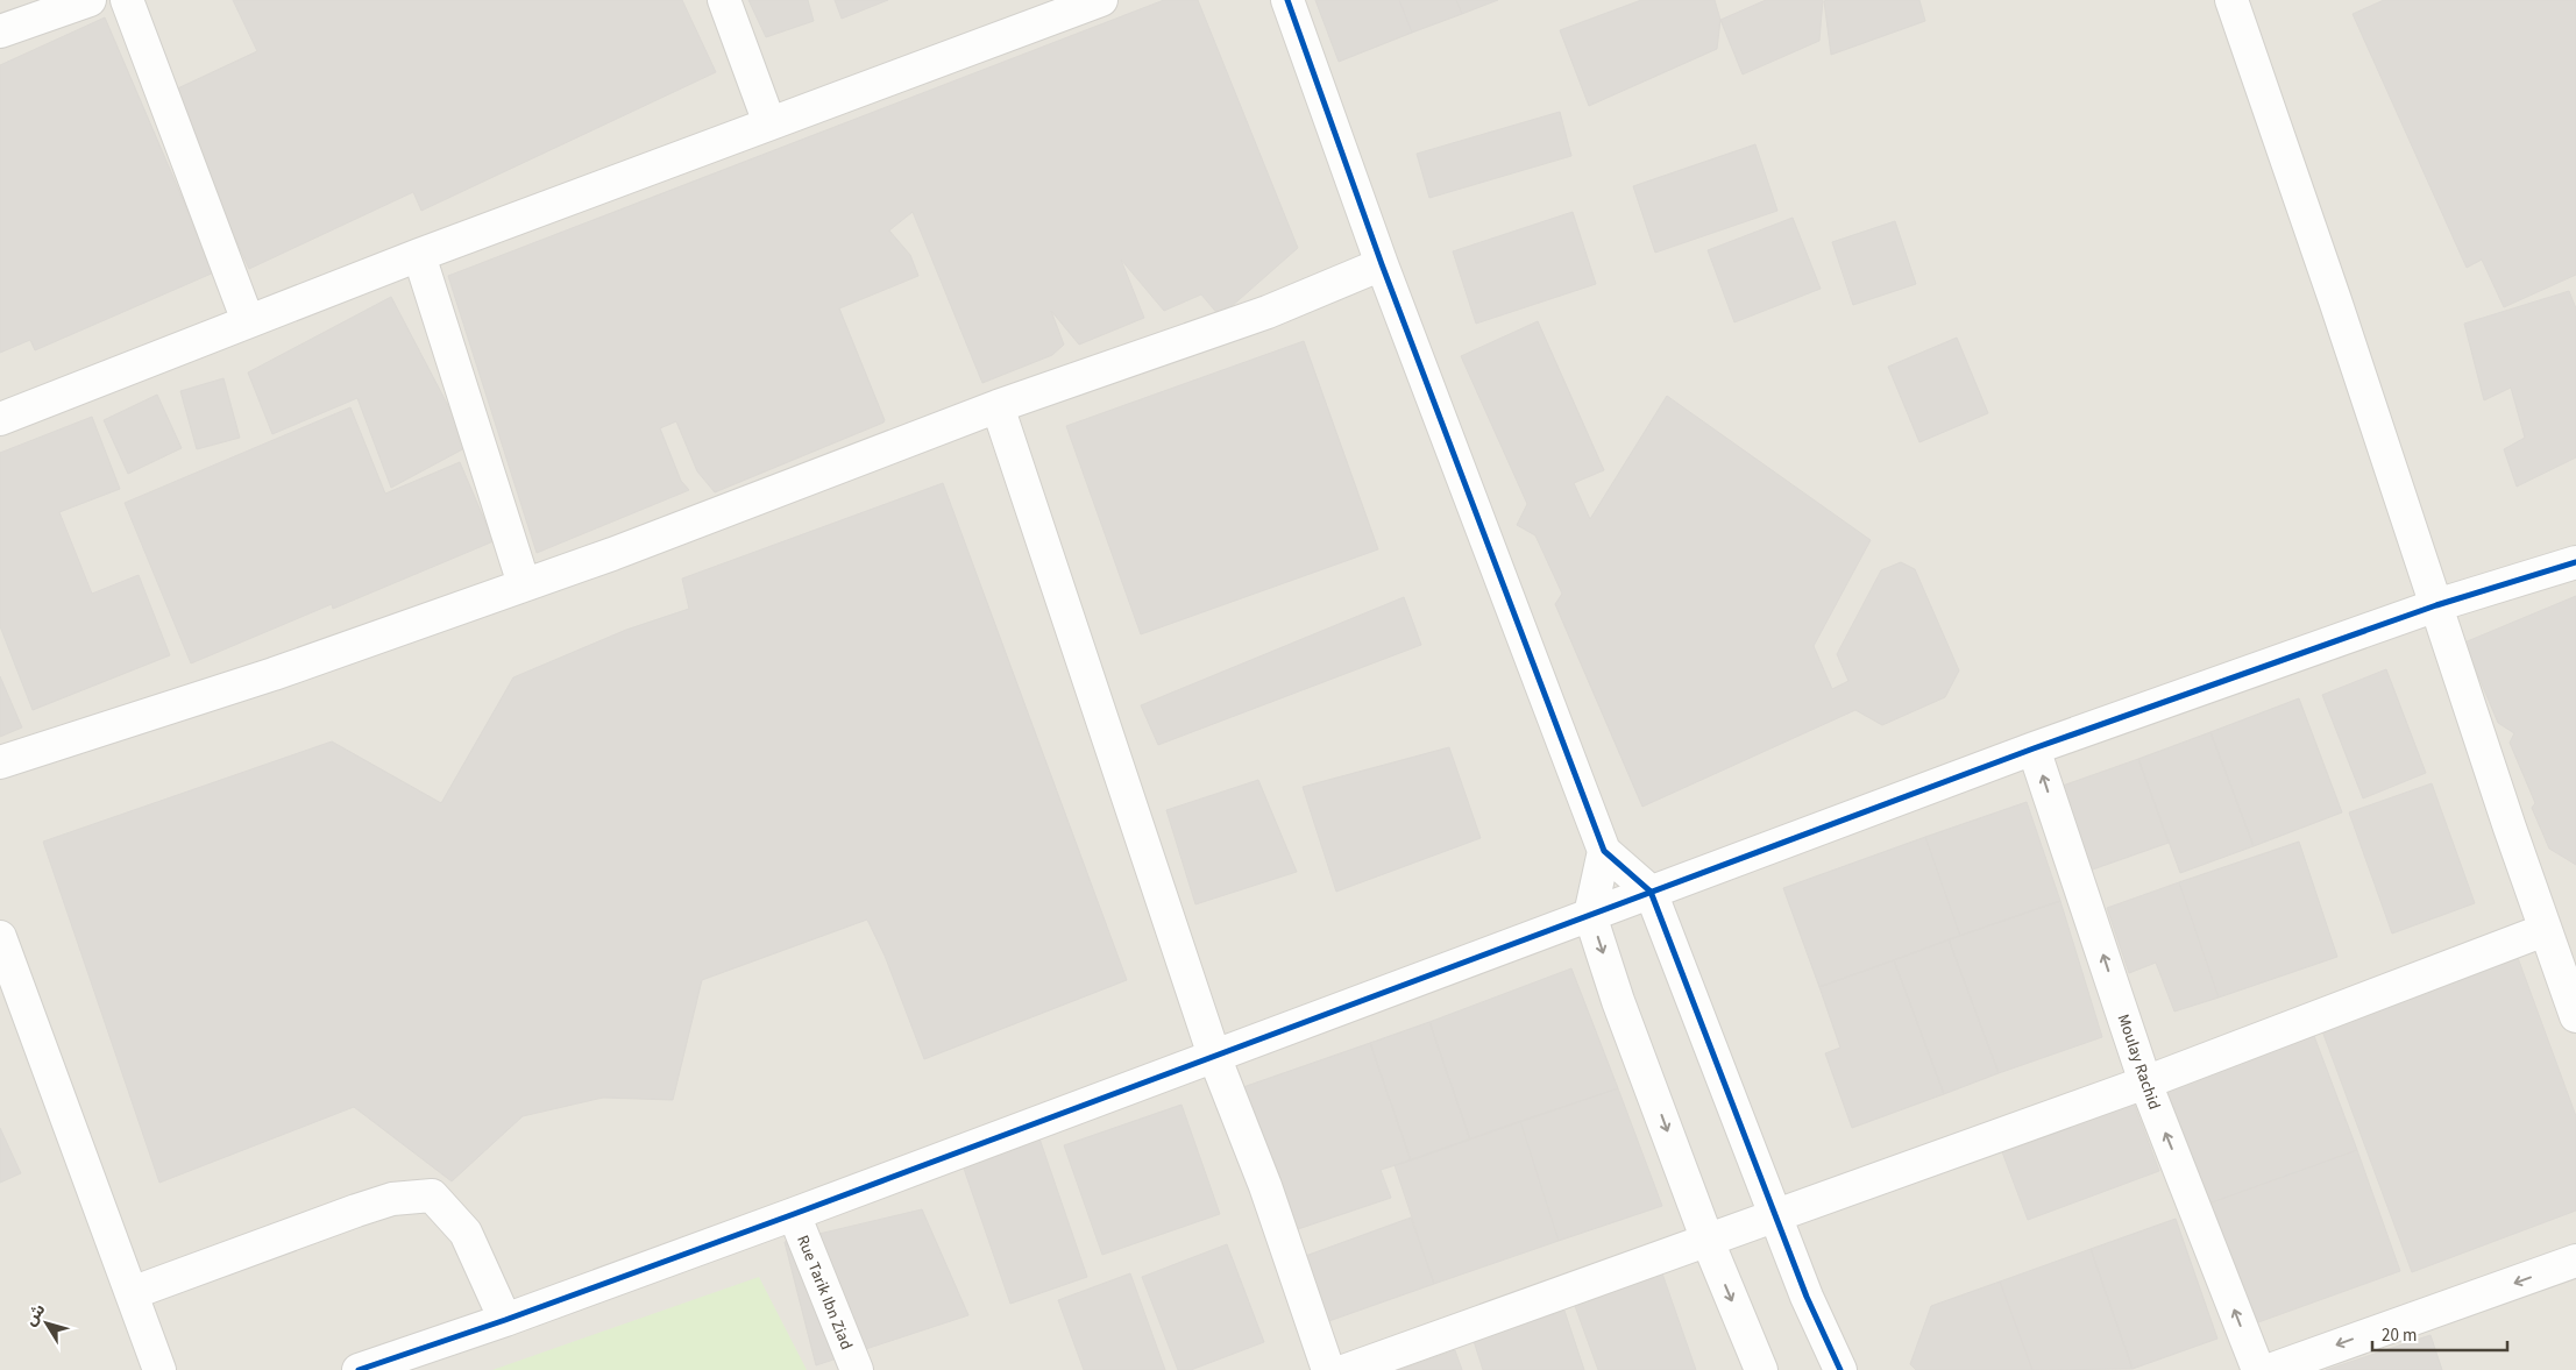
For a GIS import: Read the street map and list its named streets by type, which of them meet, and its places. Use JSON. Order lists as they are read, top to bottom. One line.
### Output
{"streets":{"street":["Moulay Rachid","Rue Tarik Ibn Ziad"]},"one_way":["Moulay Rachid"],"scale_bar":"20 m","north":"top left"}
